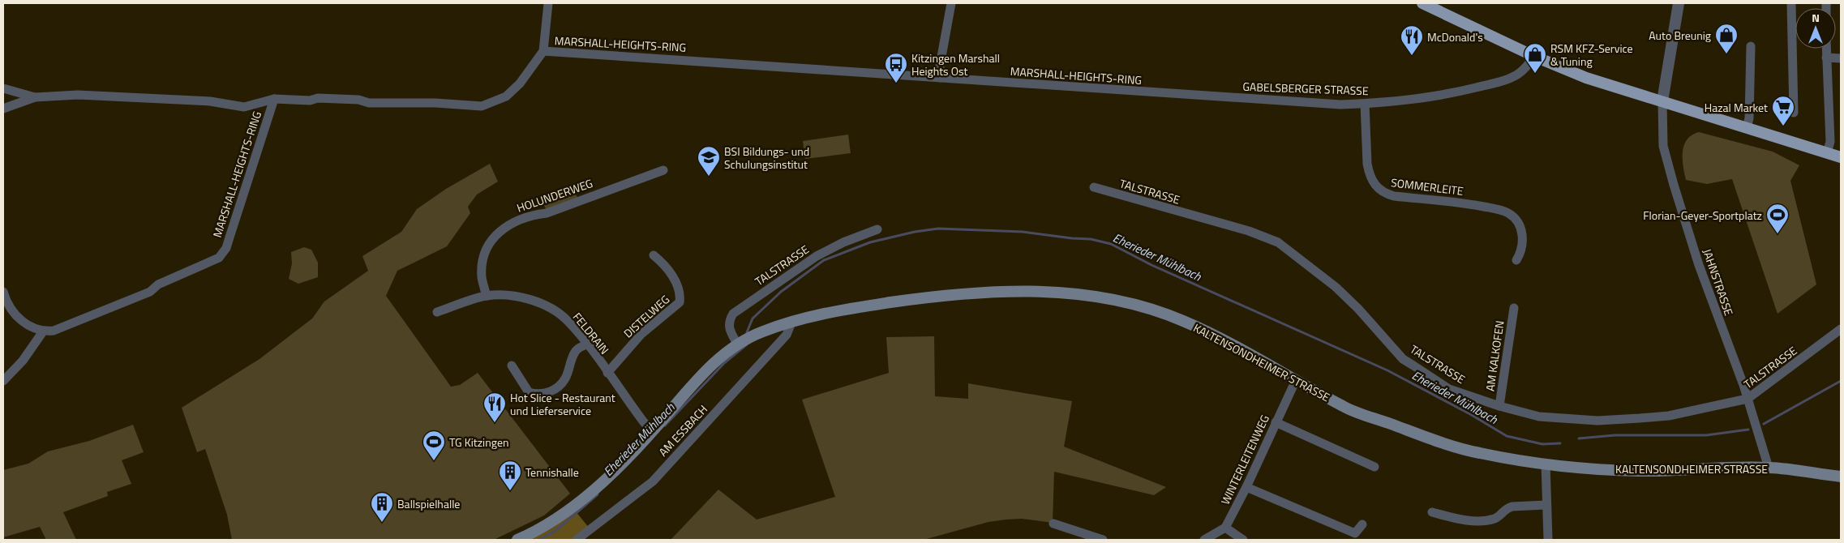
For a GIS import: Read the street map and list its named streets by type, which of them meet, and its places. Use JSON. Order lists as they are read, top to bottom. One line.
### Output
{"streets":{"main road":["KALTENSONDHEIMER STRASSE"],"street":["MARSHALL-HEIGHTS-RING","GABELSBERGER STRASSE","SOMMERLEITE","TALSTRASSE","HOLUNDERWEG","JAHNSTRASSE","DISTELWEG","FELDRAIN","AM KALKOFEN","AM ESSBACH","WINTERLEITENWEG"]},"crossings":[["MARSHALL-HEIGHTS-RING","GABELSBERGER STRASSE"],["GABELSBERGER STRASSE","SOMMERLEITE"],["TALSTRASSE","JAHNSTRASSE"],["TALSTRASSE","AM KALKOFEN"],["TALSTRASSE","KALTENSONDHEIMER STRASSE"],["HOLUNDERWEG","FELDRAIN"],["JAHNSTRASSE","KALTENSONDHEIMER STRASSE"],["DISTELWEG","FELDRAIN"],["FELDRAIN","KALTENSONDHEIMER STRASSE"],["KALTENSONDHEIMER STRASSE","AM ESSBACH"],["KALTENSONDHEIMER STRASSE","WINTERLEITENWEG"]],"water":["Eherieder Mühlbach"],"places":{"shop":["Auto Breunig","RSM KFZ-Service & Tuning"],"restaurant":["McDonald's","Hot Slice - Restaurant und Lieferservice"],"bus stop":["Kitzingen Marshall Heights Ost"],"supermarket":["Hazal Market"],"school or university":["BSI Bildungs- und Schulungsinstitut"],"sports":["Florian-Geyer-Sportplatz","TG Kitzingen"],"building":["Tennishalle","Ballspielhalle"]},"north":"top"}
